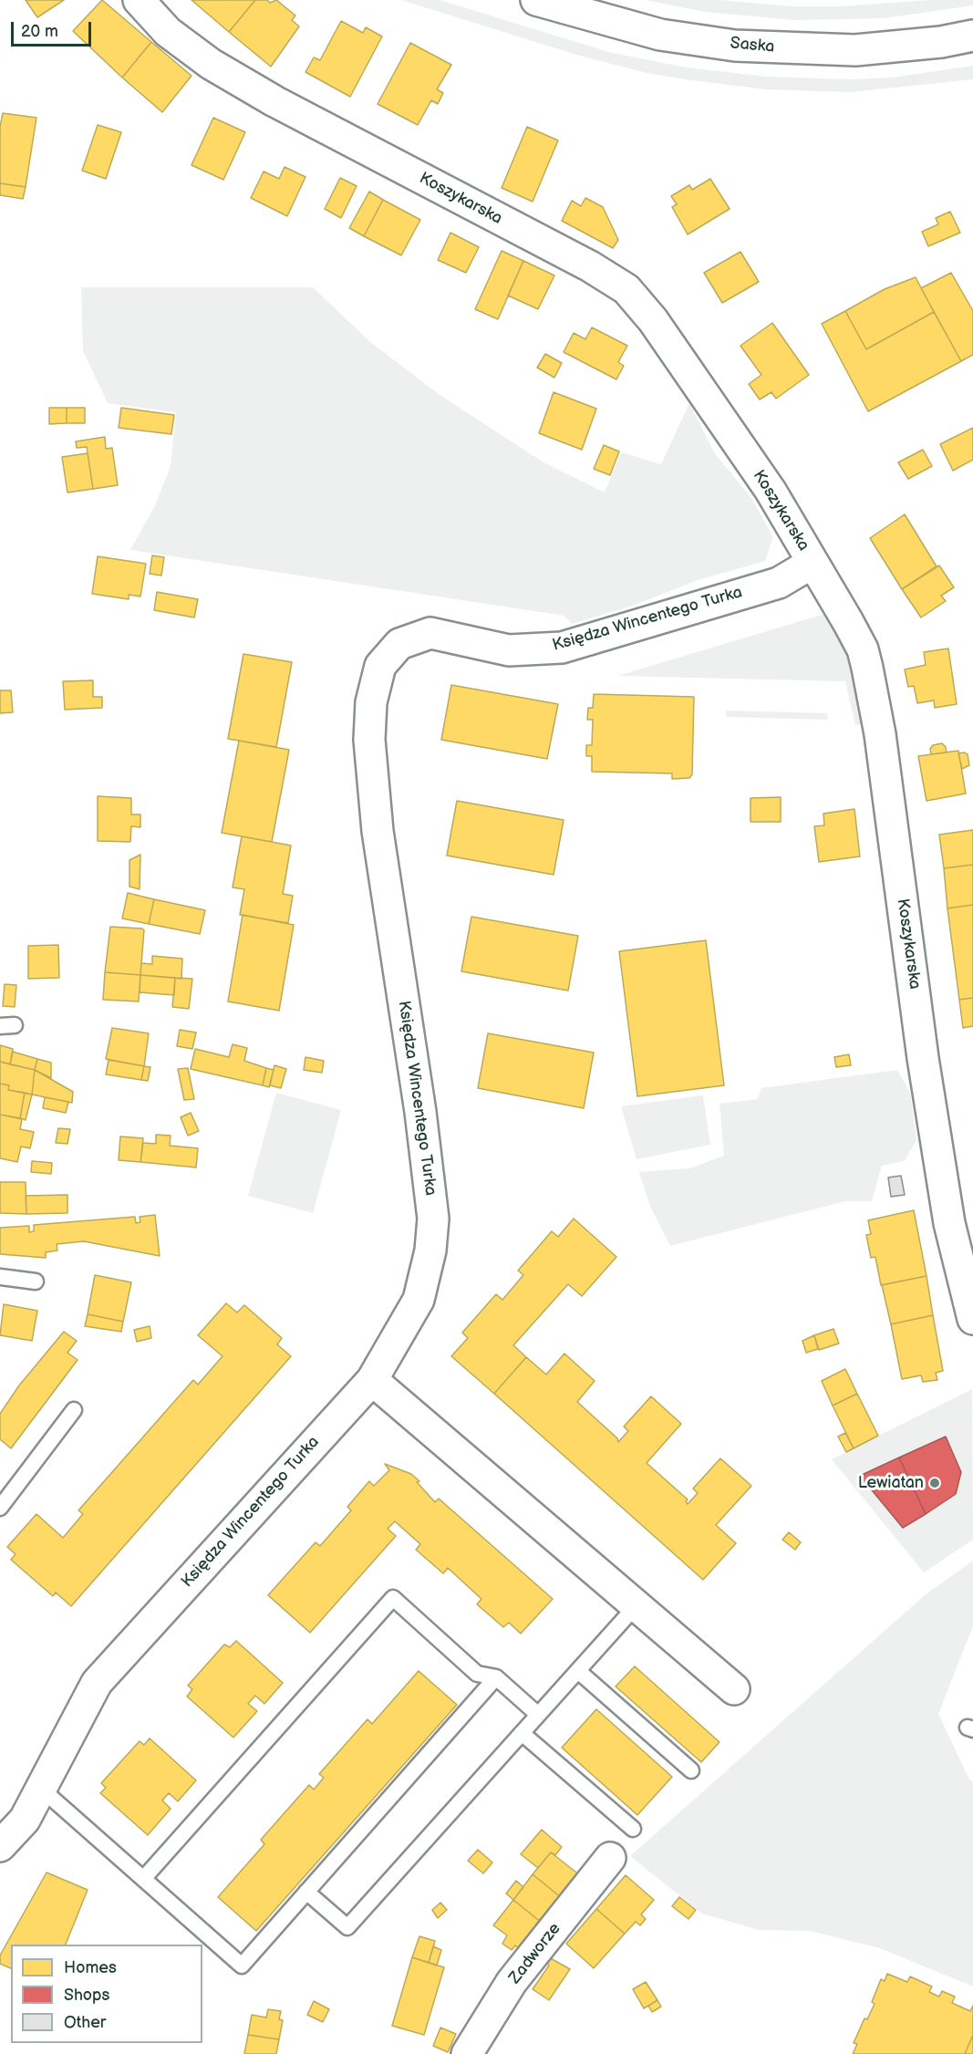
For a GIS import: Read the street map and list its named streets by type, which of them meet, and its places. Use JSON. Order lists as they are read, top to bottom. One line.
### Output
{"streets":{"street":["Saska","Koszykarska","Księdza Wincentego Turka","Zadworze"]},"crossings":[["Koszykarska","Księdza Wincentego Turka"]],"places":["Lewiatan"],"legend":["Homes","Shops","Other"],"scale_bar":"20 m"}
